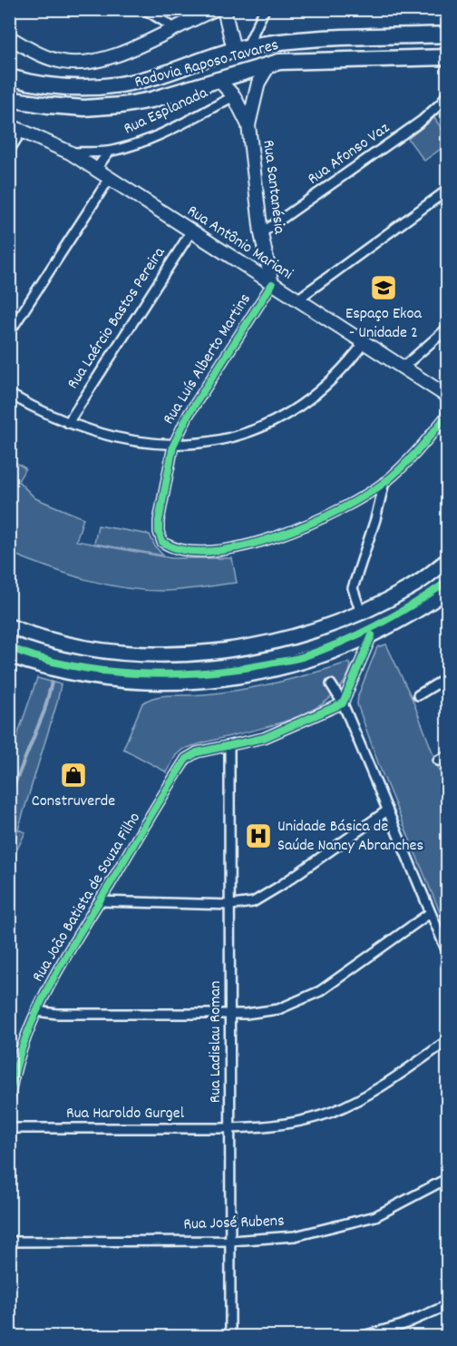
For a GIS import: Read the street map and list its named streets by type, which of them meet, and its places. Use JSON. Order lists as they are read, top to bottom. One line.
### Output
{"streets":{"highway":["Rodovia Raposo Tavares"],"main road":["Rua Santanésia","Rua Antônio Mariani"],"street":["Rua Esplanada","Rua Afonso Vaz","Rua Laércio Bastos Pereira","Rua Luís Alberto Martins","Rua João Batista de Souza Filho","Rua Ladislau Roman","Rua Haroldo Gurgel","Rua José Rubens"]},"crossings":[["Rodovia Raposo Tavares","Rua Santanésia"],["Rua Esplanada","Rua Santanésia"],["Rua Esplanada","Rua Antônio Mariani"],["Rua Afonso Vaz","Rua Santanésia"],["Rua Santanésia","Rua Antônio Mariani"],["Rua Santanésia","Rua Luís Alberto Martins"],["Rua Antônio Mariani","Rua Laércio Bastos Pereira"],["Rua Antônio Mariani","Rua Luís Alberto Martins"],["Rua João Batista de Souza Filho","Rua Ladislau Roman"],["Rua Ladislau Roman","Rua Haroldo Gurgel"],["Rua Ladislau Roman","Rua José Rubens"]],"places":{"school or university":["Espaço Ekoa - Unidade 2"],"shop":["Construverde"],"hospital":["Unidade Básica de Saúde Nancy Abranches"]}}
